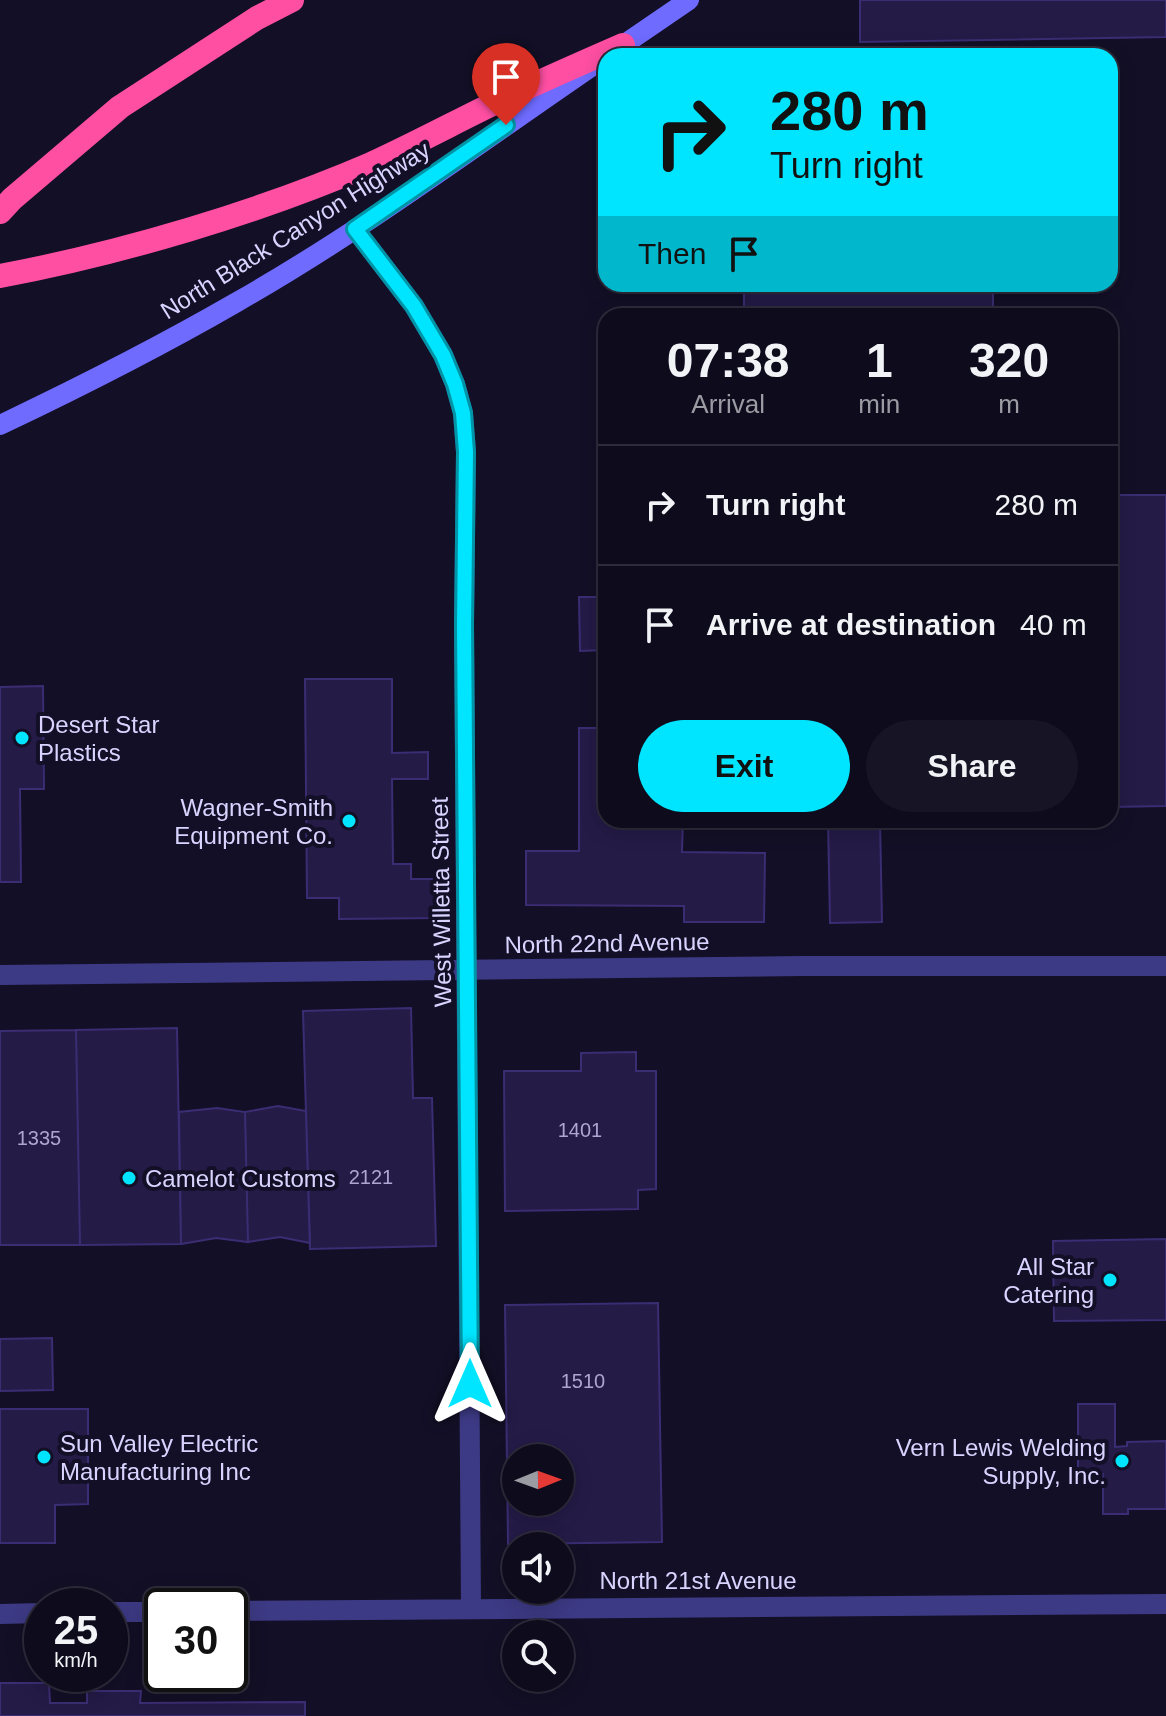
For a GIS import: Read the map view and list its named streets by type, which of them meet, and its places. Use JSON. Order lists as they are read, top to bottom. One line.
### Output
{"streets":{"main road":["North Black Canyon Highway"],"street":["West Willetta Street","North 22nd Avenue","North 21st Avenue"]},"crossings":[["North Black Canyon Highway","West Willetta Street"],["West Willetta Street","North 22nd Avenue"],["West Willetta Street","North 21st Avenue"]],"places":["Desert Star Plastics","Wagner-Smith Equipment Co.","Camelot Customs","All Star Catering","Sun Valley Electric Manufacturing Inc","Vern Lewis Welding Supply, Inc."],"house_numbers":["1401","1335","2121","1510"],"north":"right","page":{"turn":["280 m","Turn right"],"then":"Then","eta":["07:38","Arrival","1","min","320","m"],"list":[{"name":"Turn right","value":"280 m"},{"name":"Arrive at destination","value":"40 m"}],"buttons":["Exit","Share"],"speed":"25 km/h","limit":"30"}}
